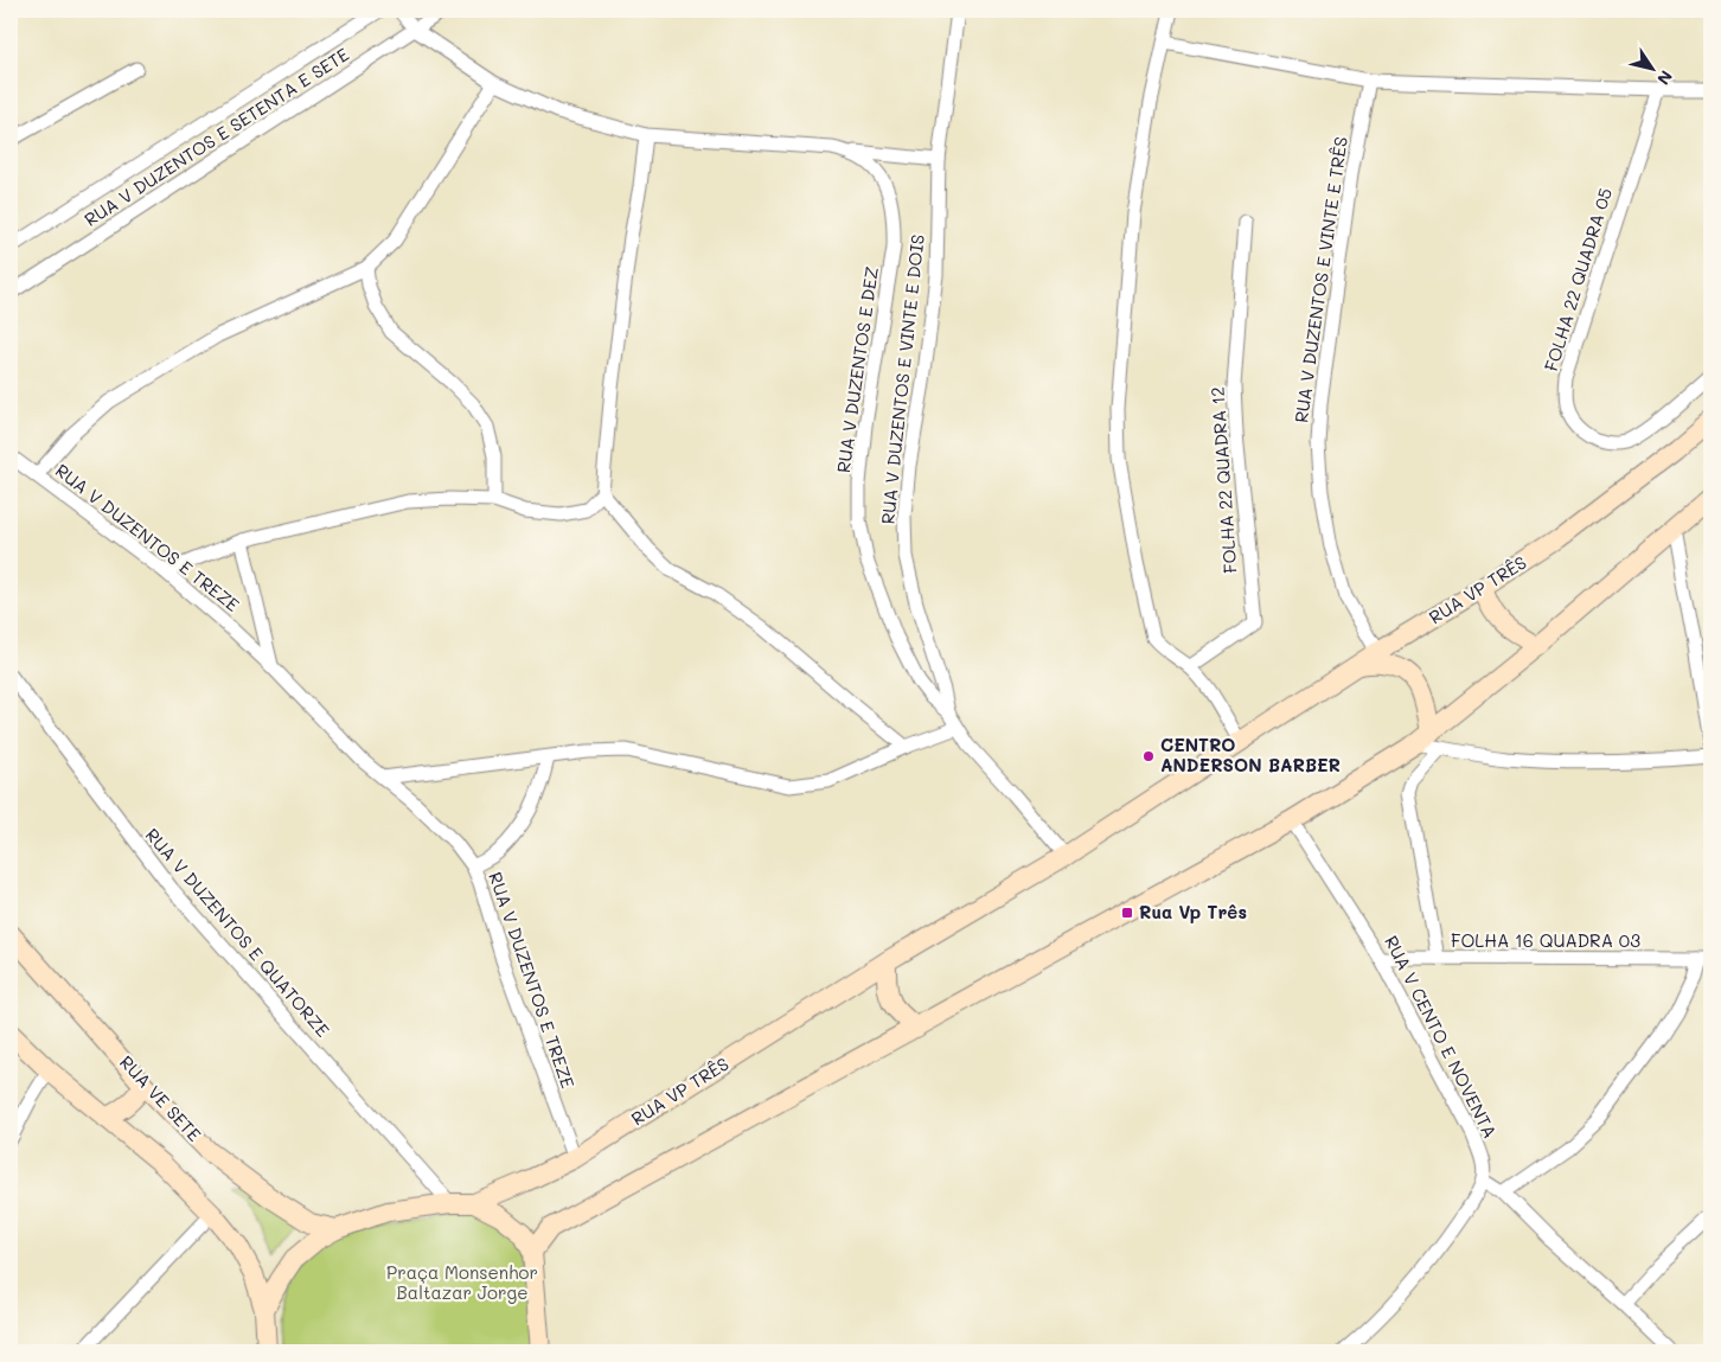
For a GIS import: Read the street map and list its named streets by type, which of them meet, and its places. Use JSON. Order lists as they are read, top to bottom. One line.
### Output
{"streets":{"main road":["RUA VP TRÊS","RUA VE SETE"],"street":["RUA V DUZENTOS E SETENTA E SETE","RUA V DUZENTOS E VINTE E TRÊS","FOLHA 22 QUADRA 05","RUA V DUZENTOS E DEZ","RUA V DUZENTOS E VINTE E DOIS","FOLHA 22 QUADRA 12","RUA V DUZENTOS E TREZE","RUA V DUZENTOS E QUATORZE","FOLHA 16 QUADRA 03","RUA V CENTO E NOVENTA"]},"crossings":[["RUA V DUZENTOS E SETENTA E SETE","RUA V DUZENTOS E DEZ"],["RUA V DUZENTOS E VINTE E TRÊS","RUA VP TRÊS"],["RUA V DUZENTOS E DEZ","RUA V DUZENTOS E VINTE E DOIS"],["RUA V DUZENTOS E DEZ","RUA VP TRÊS"],["RUA V DUZENTOS E TREZE","RUA VP TRÊS"],["FOLHA 16 QUADRA 03","RUA V CENTO E NOVENTA"]],"parks":["Praça Monsenhor Baltazar Jorge"],"places":{"other":["CENTRO ANDERSON BARBER"],"transit":["Rua Vp Três"]},"north":"bottom right"}
